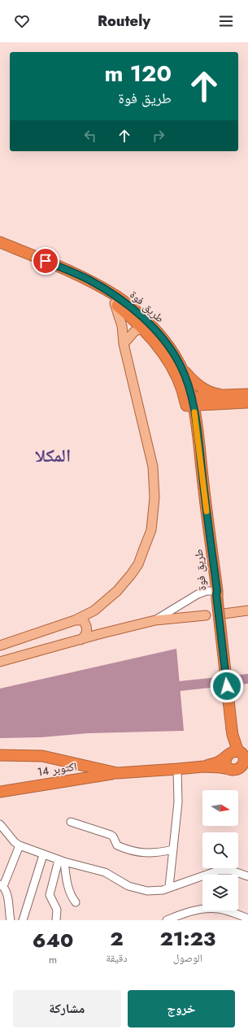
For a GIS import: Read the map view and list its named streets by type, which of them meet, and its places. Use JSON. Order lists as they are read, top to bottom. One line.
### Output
{"streets":{"highway":["طريق فوة","14 اكتوبر"]},"districts":["المكلا"],"north":"right","page":{"header":"Routely","turn":["120 m","طريق فوة"],"eta":["21:23","الوصول","2","دقيقة","640","m"],"buttons":["خروج","مشاركة"]}}
